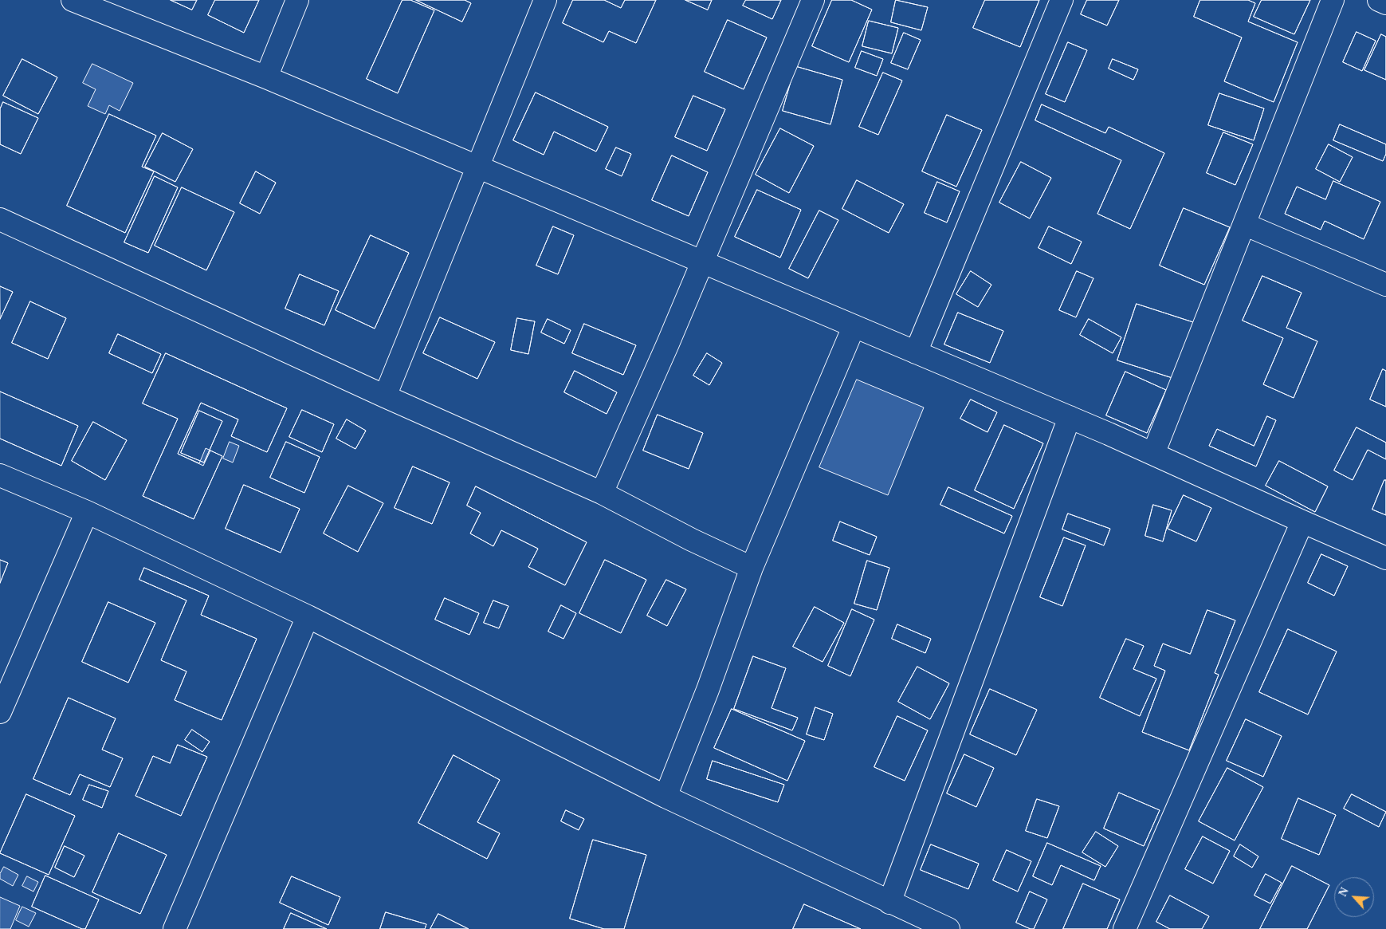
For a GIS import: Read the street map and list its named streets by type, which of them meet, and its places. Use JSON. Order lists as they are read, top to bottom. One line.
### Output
{"north":"top left"}
